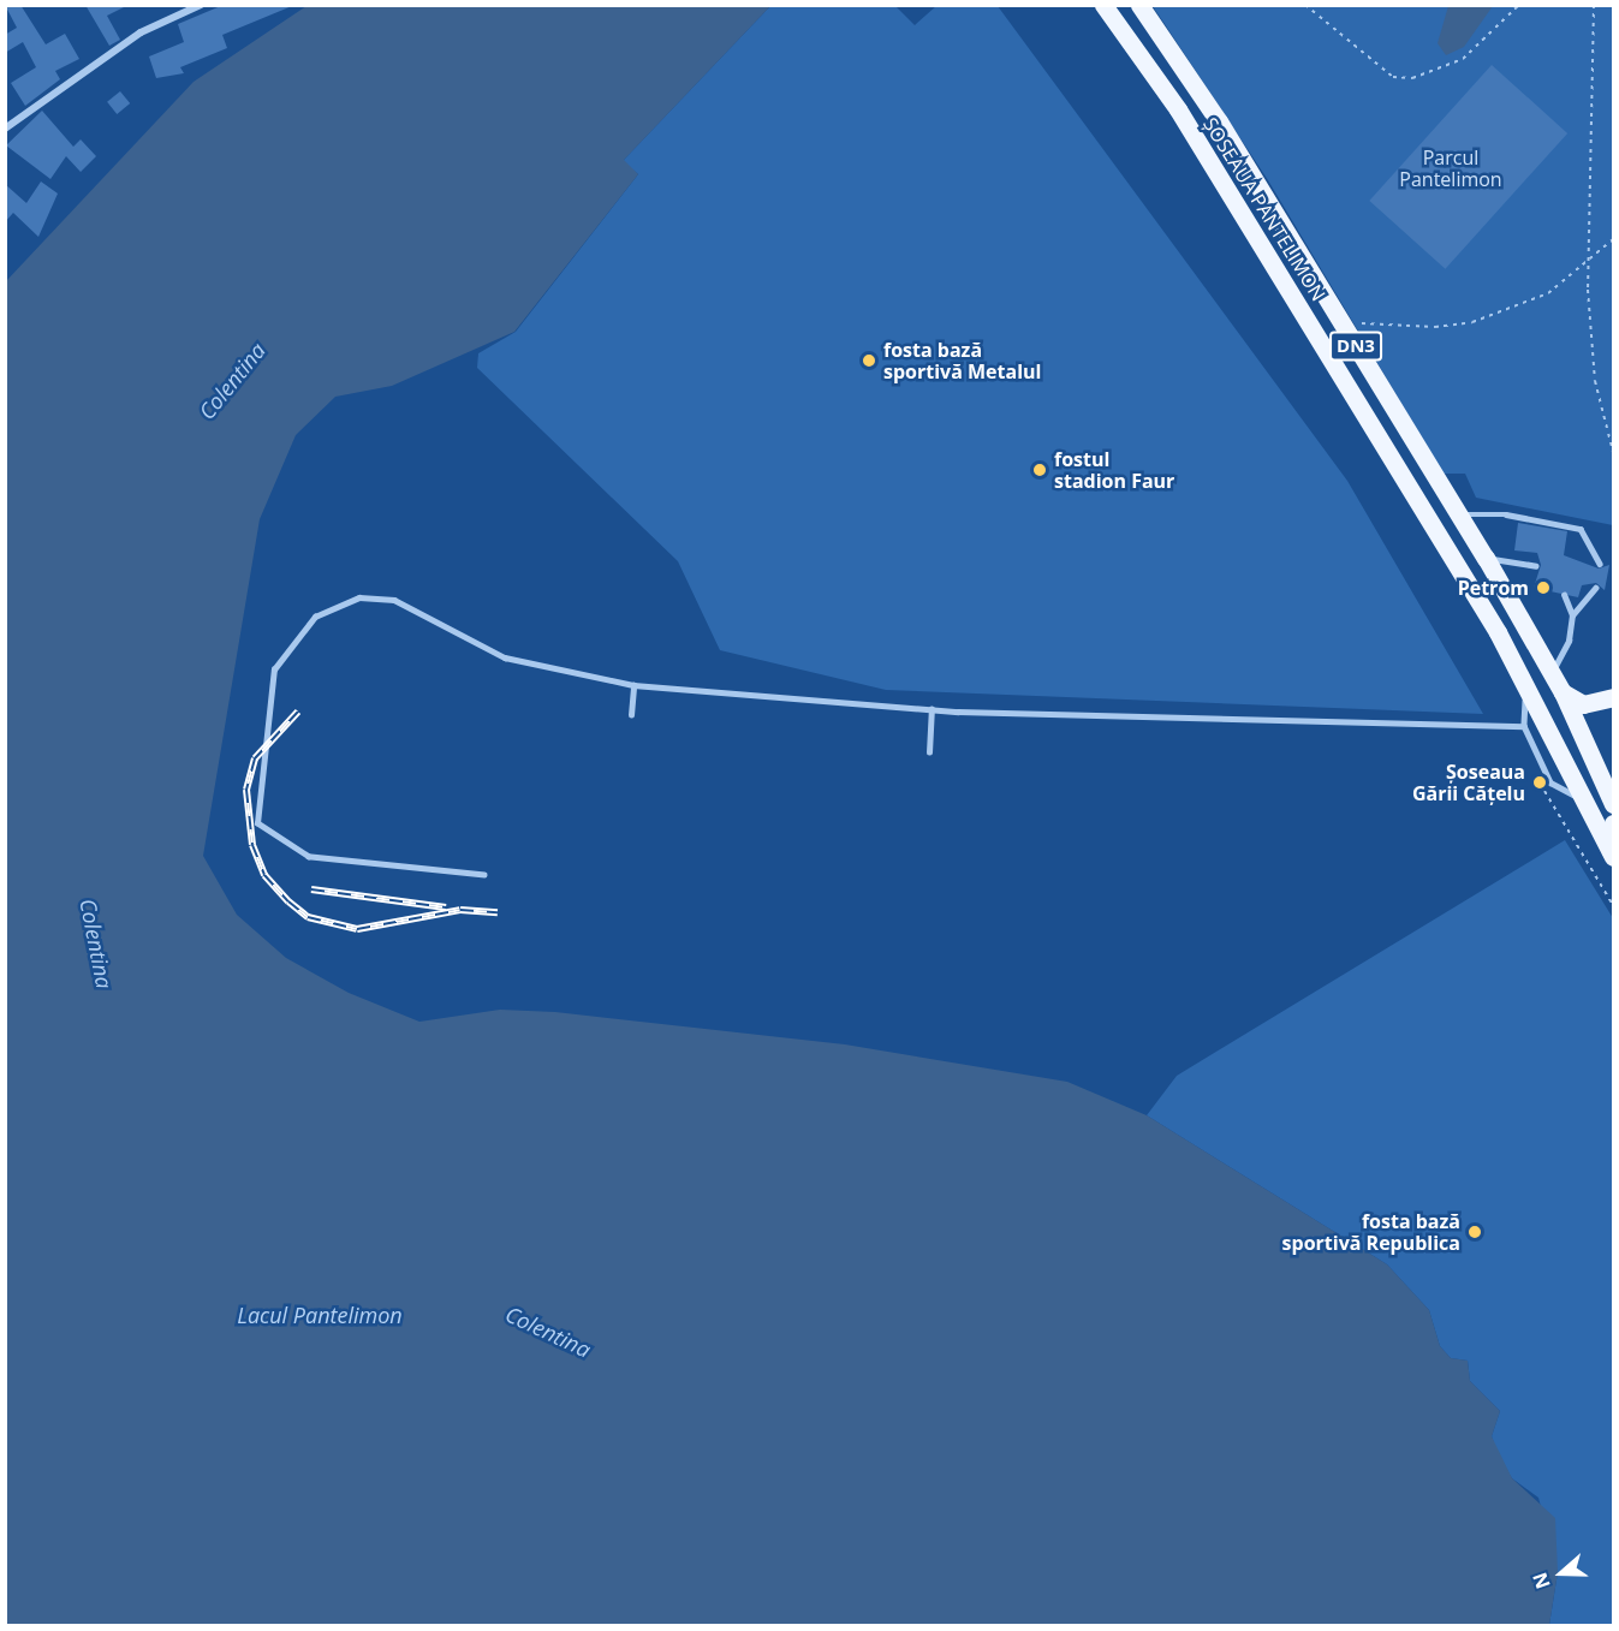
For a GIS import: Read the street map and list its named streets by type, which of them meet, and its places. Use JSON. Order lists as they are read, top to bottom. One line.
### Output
{"streets":{"main road":["ȘOSEAUA PANTELIMON","DN3"]},"water":["Colentina","Lacul Pantelimon"],"parks":["Parcul Pantelimon"],"places":["fosta bază sportivă Metalul","fostul stadion Faur","Petrom","Șoseaua Gării Cățelu","fosta bază sportivă Republica"],"north":"left"}
